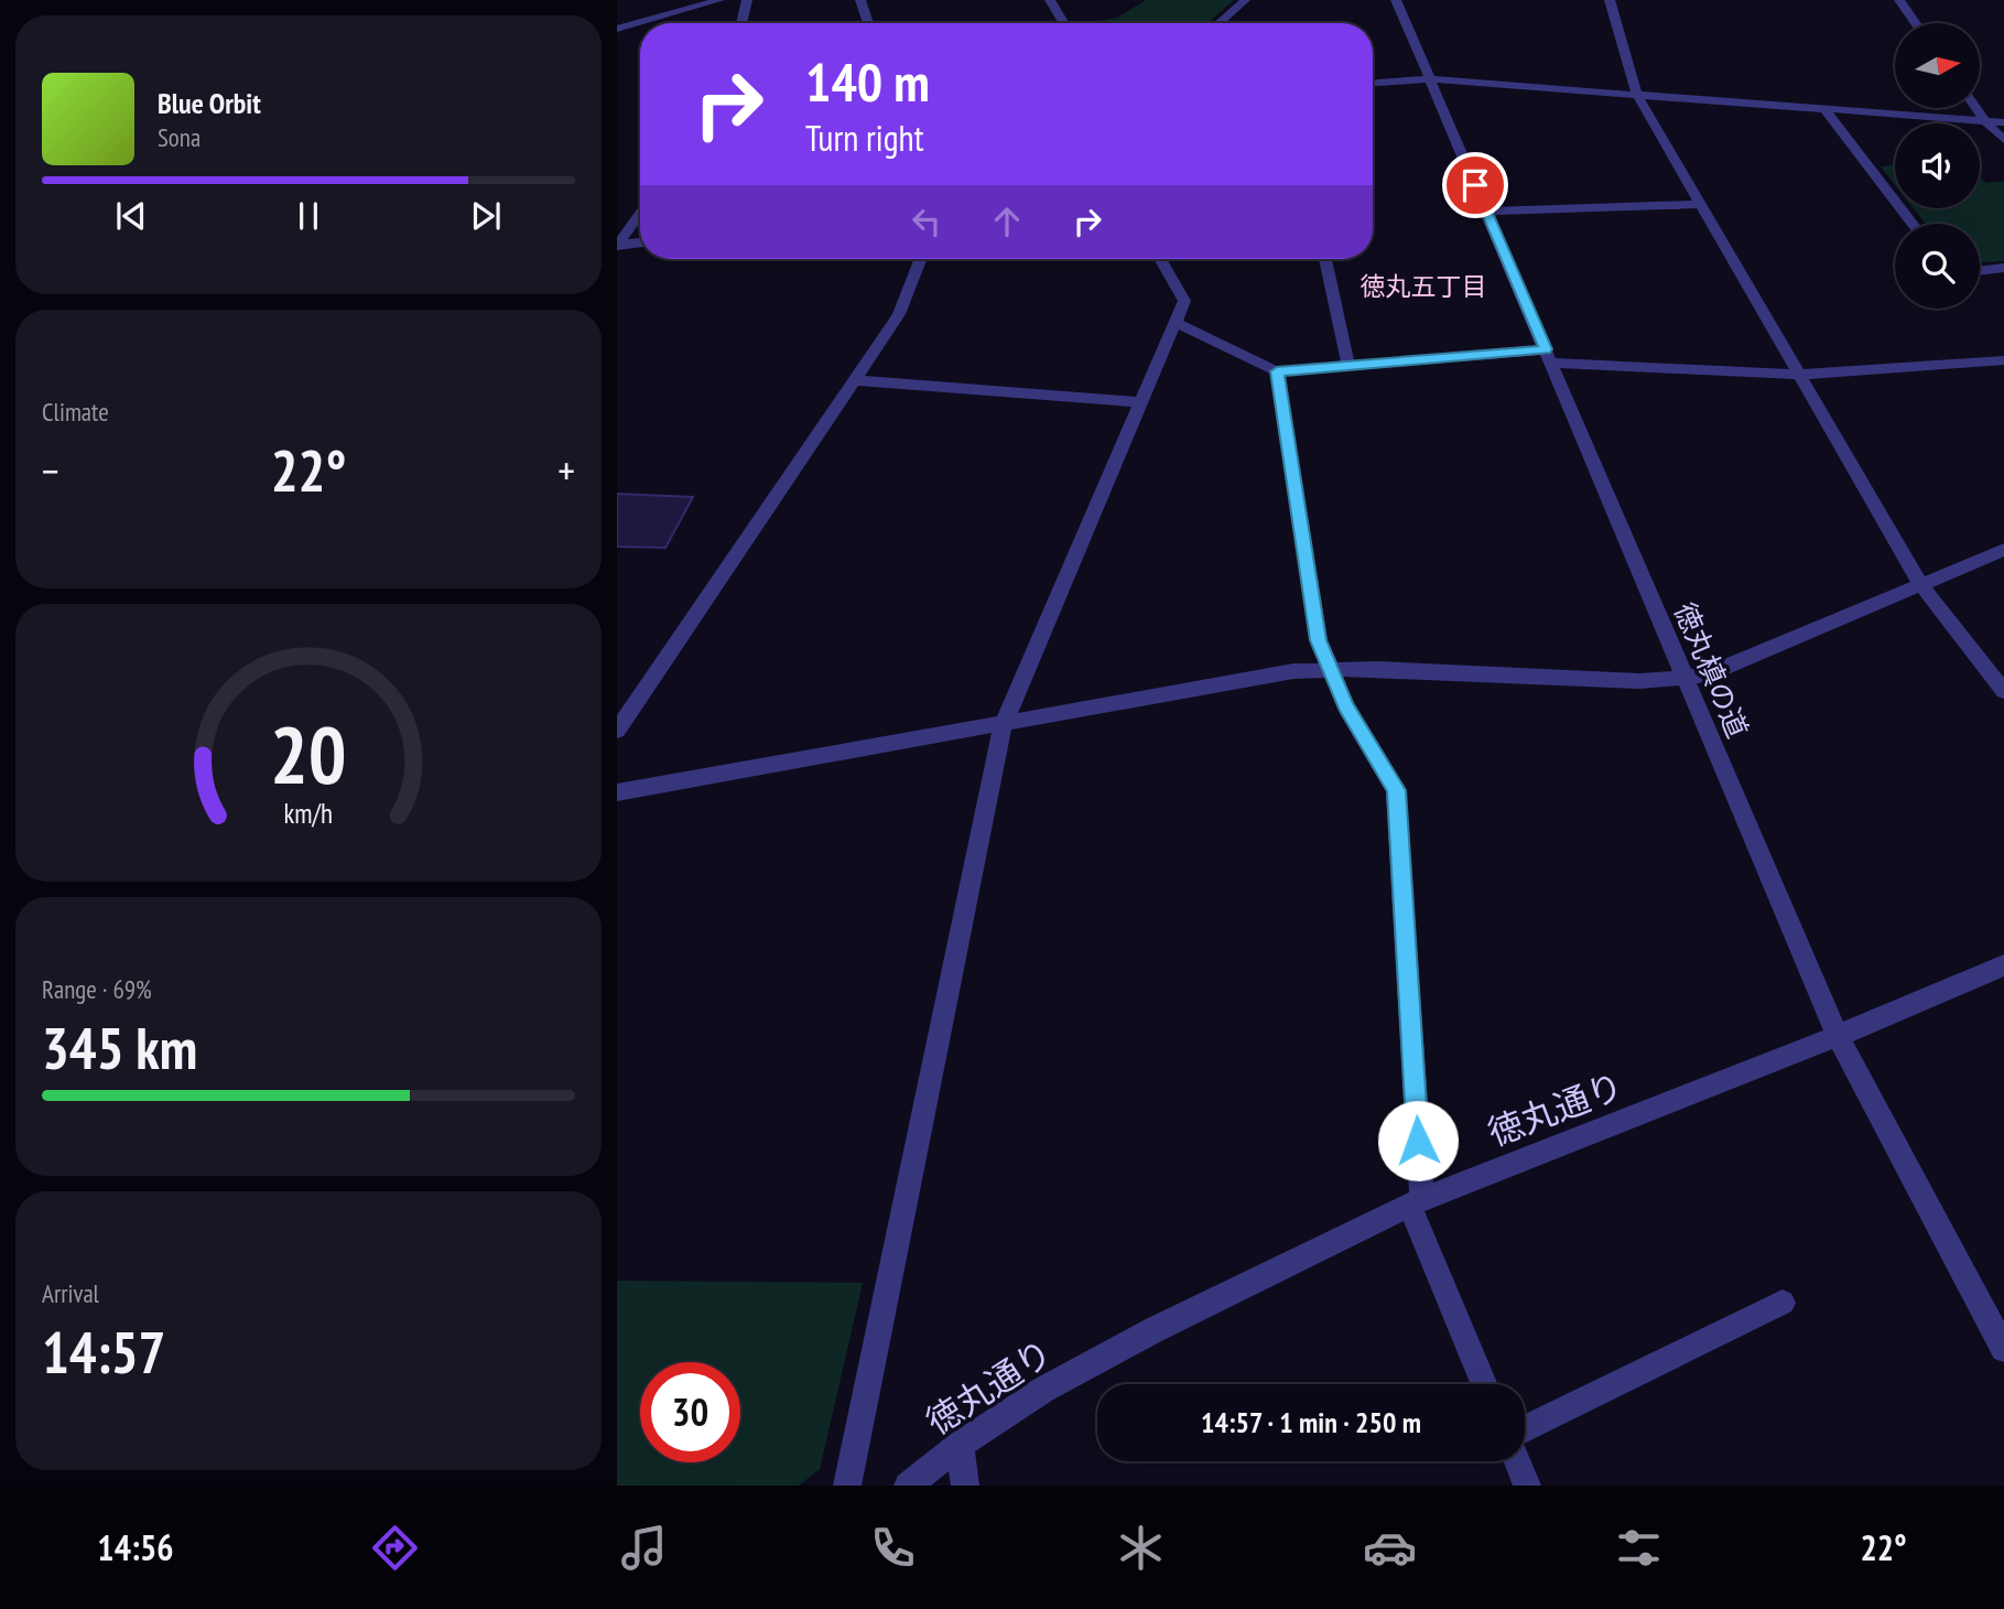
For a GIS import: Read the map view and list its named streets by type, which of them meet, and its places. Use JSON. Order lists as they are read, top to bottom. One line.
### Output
{"streets":{"street":["徳丸槙の道","徳丸通り"]},"crossings":[["徳丸槙の道","徳丸通り"]],"districts":["徳丸五丁目"],"north":"right","page":{"turn":["140 m","Turn right"],"song":["Blue Orbit","Sona"],"tile":["Climate",["Range · 69%","345 km"],["Arrival","14:57"]],"heat":["−","22°","+"],"limit":"30","trip":"14:57 · 1 min · 250 m","tabs":["14:56","22°"],"gauge":["20","km/h"]}}
